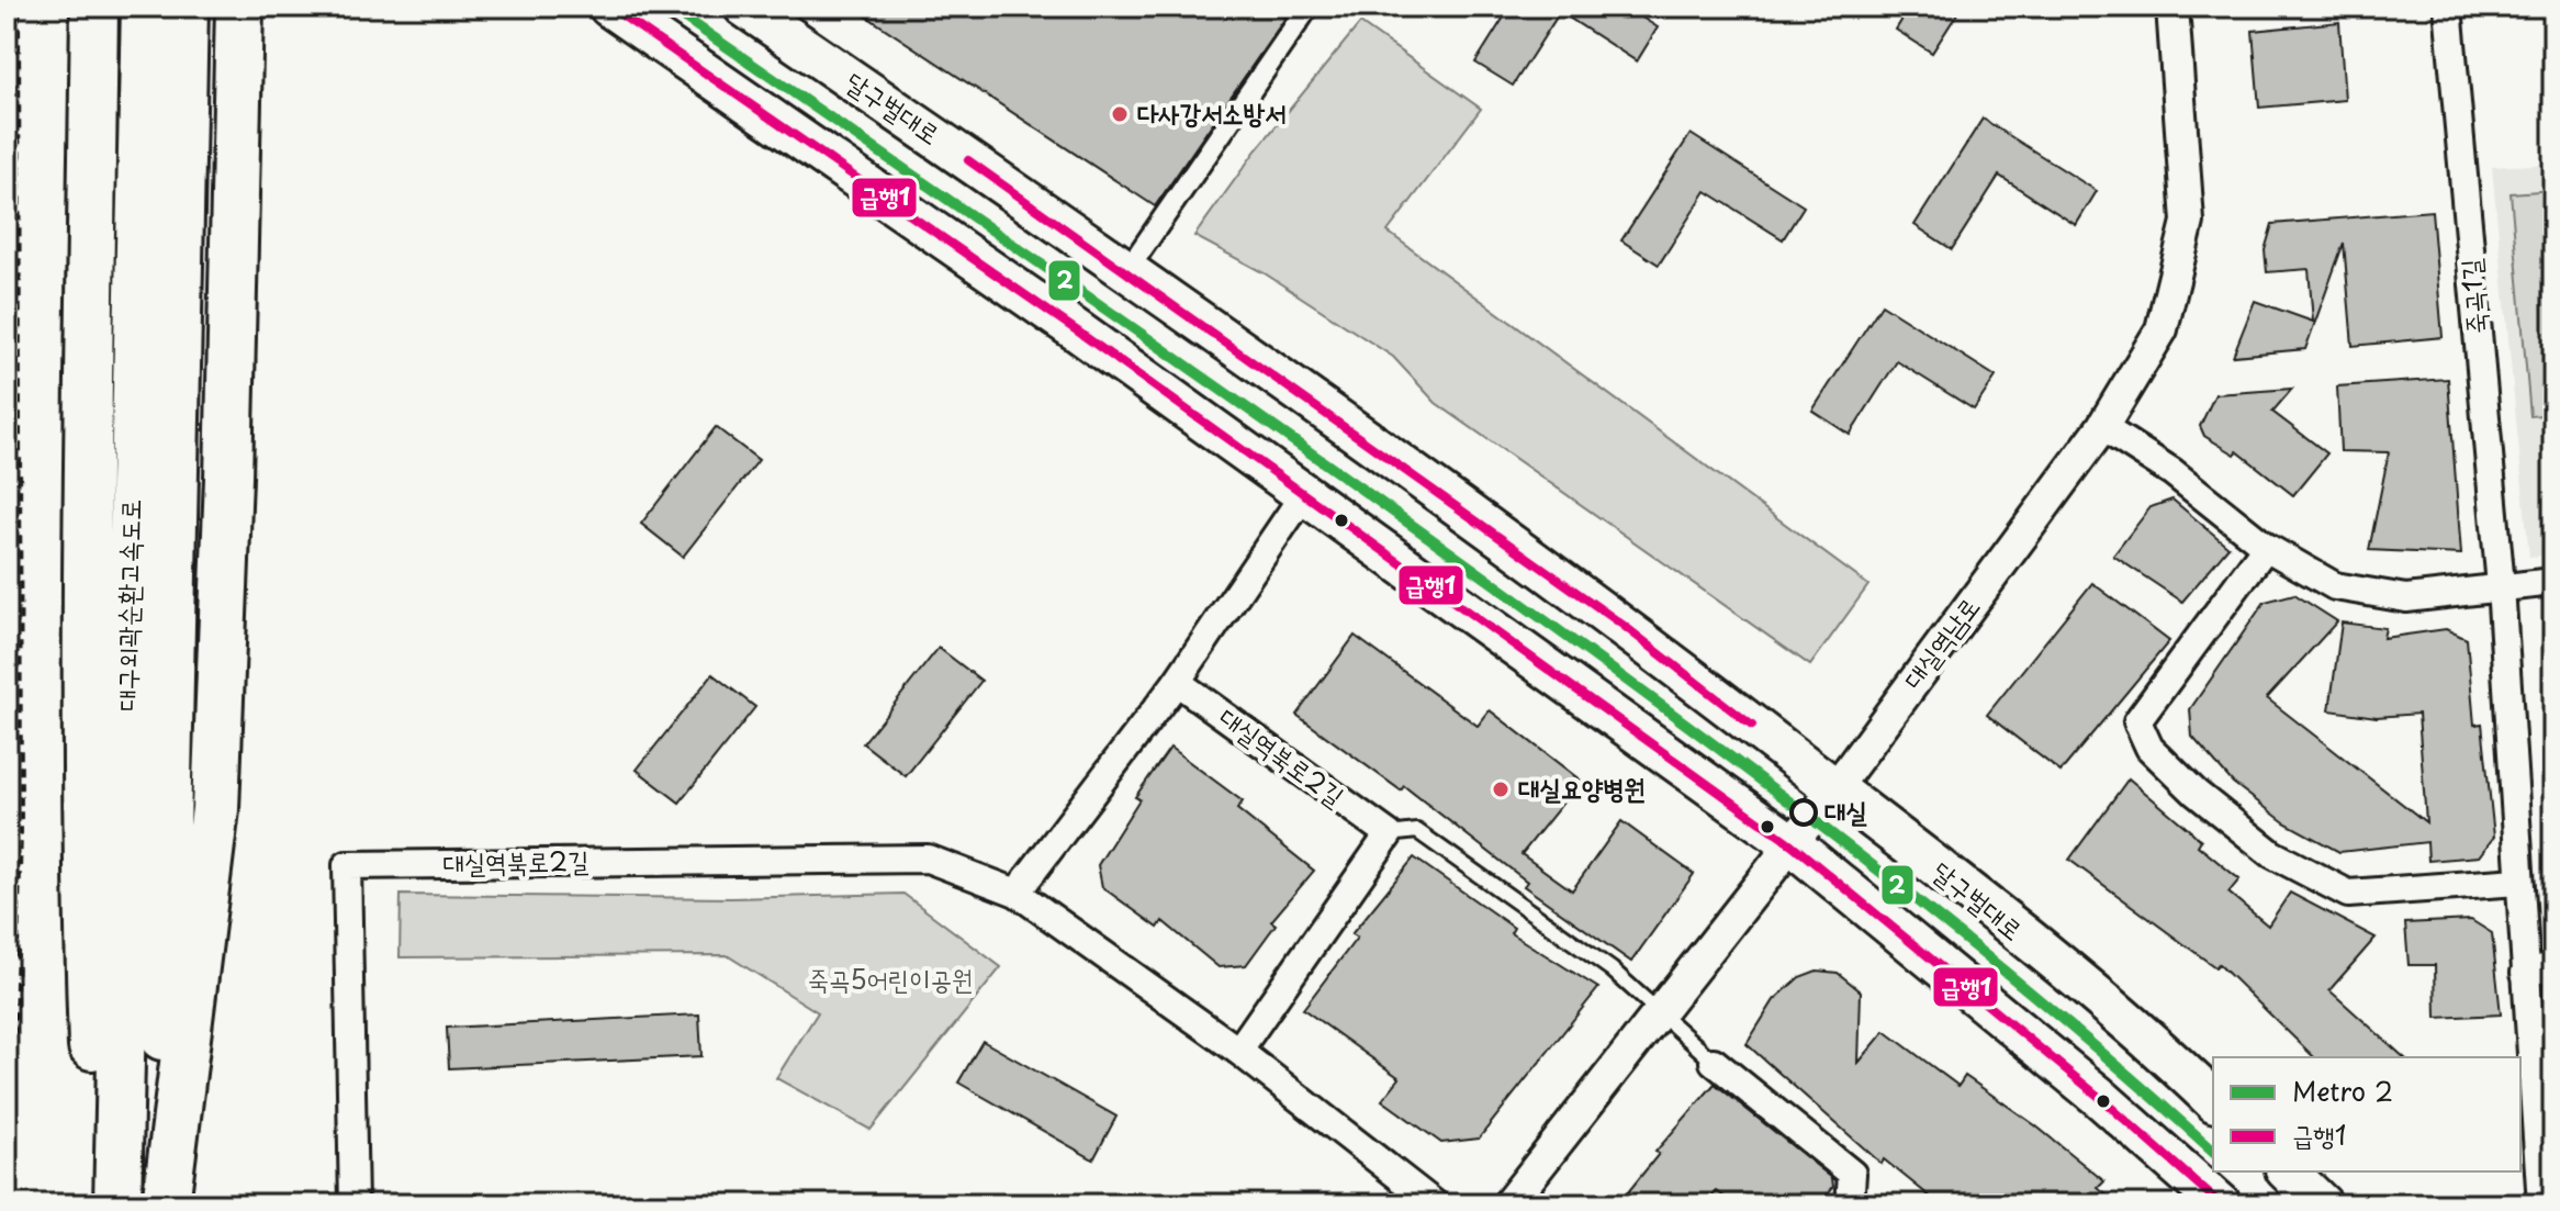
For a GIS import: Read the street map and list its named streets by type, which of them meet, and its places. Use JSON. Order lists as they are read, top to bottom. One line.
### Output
{"streets":{"highway":["대구외곽순환고속도로"],"main road":["달구벌대로"],"street":["죽곡1길","대실역남로","대실역북로2길"]},"crossings":[["달구벌대로","대실역남로"]],"parks":["죽곡5어린이공원"],"places":["다사강서소방서","대실요양병원","대실"],"lines":["metro line 2","transit line 급행1"],"legend":["Metro 2","급행1"]}
